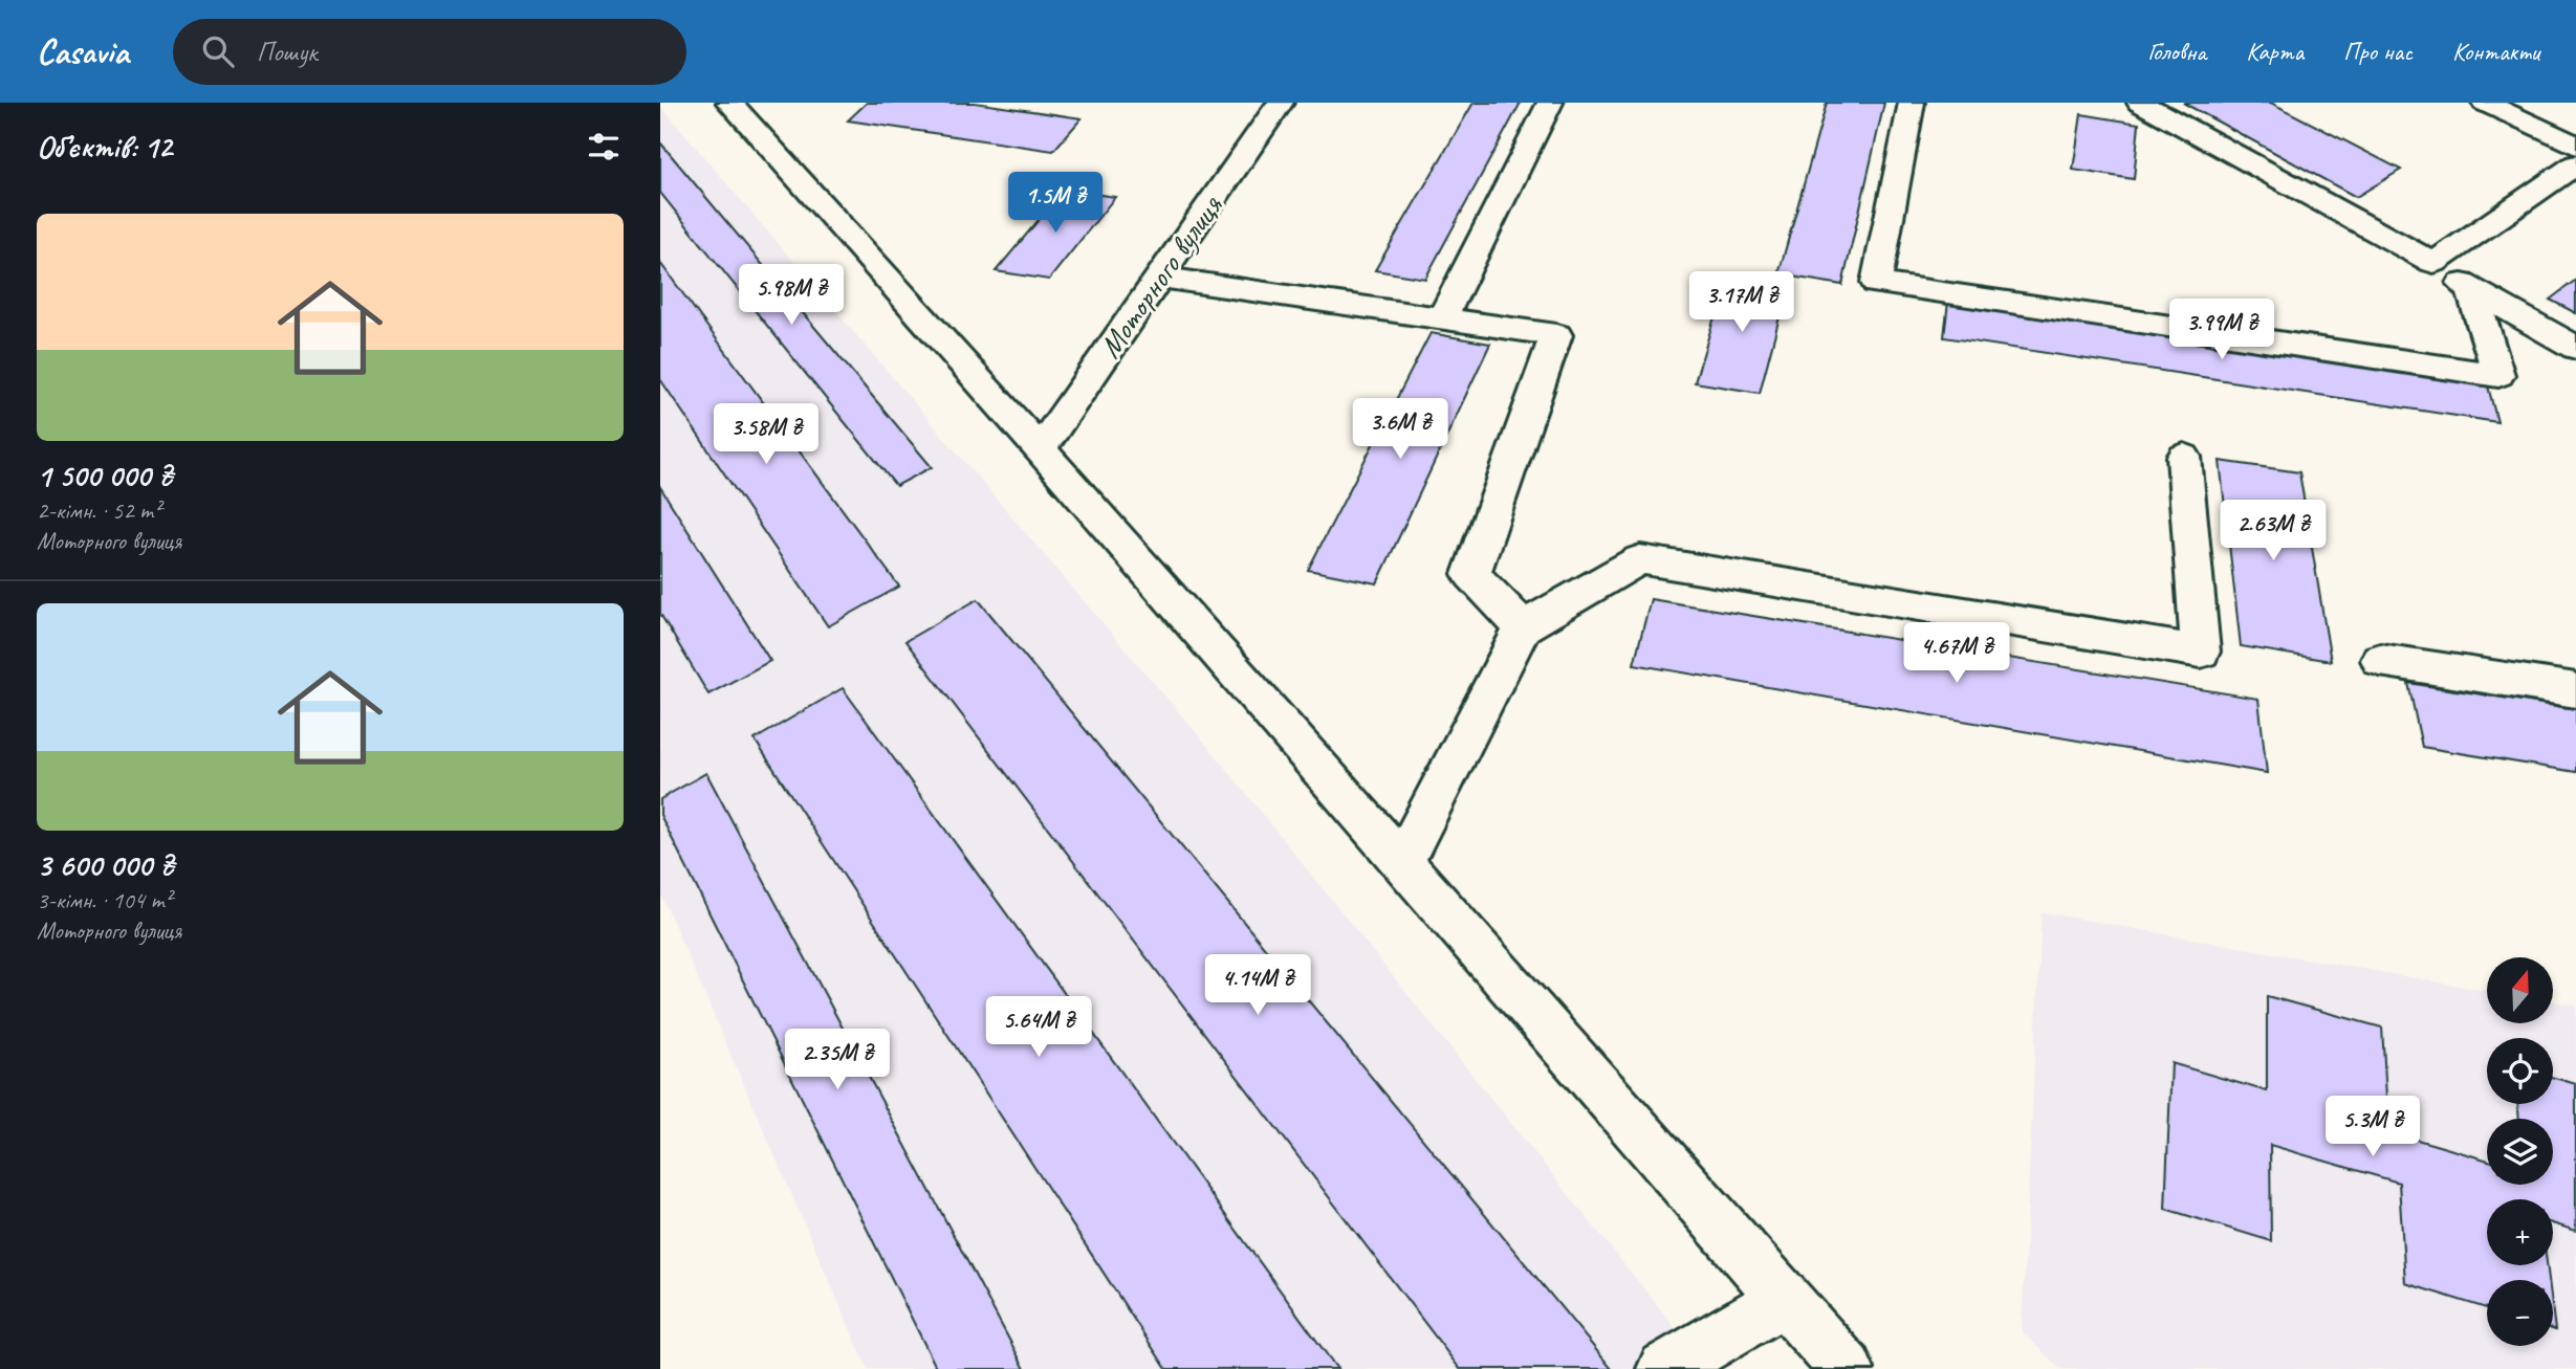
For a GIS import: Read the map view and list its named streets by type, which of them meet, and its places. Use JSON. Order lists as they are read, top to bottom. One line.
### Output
{"streets":{"street":["Моторного вулиця"]},"north":"top","page":{"header":"Casavia","search":"Пошук","nav":["Головна","Карта","Про нас","Контакти"],"heading":"Об’єктів: 12","price":["1.5M ₴","5.98M ₴","3.17M ₴","3.99M ₴","3.6M ₴","3.58M ₴","2.63M ₴","4.67M ₴","4.14M ₴","5.64M ₴","2.35M ₴","5.3M ₴"],"list":[{"name":"1 500 000 ₴","note":"2-кімн. · 52 m² · Моторного вулиця"},{"name":"3 600 000 ₴","note":"3-кімн. · 104 m² · Моторного вулиця"}],"map_buttons":["+","−"]}}
